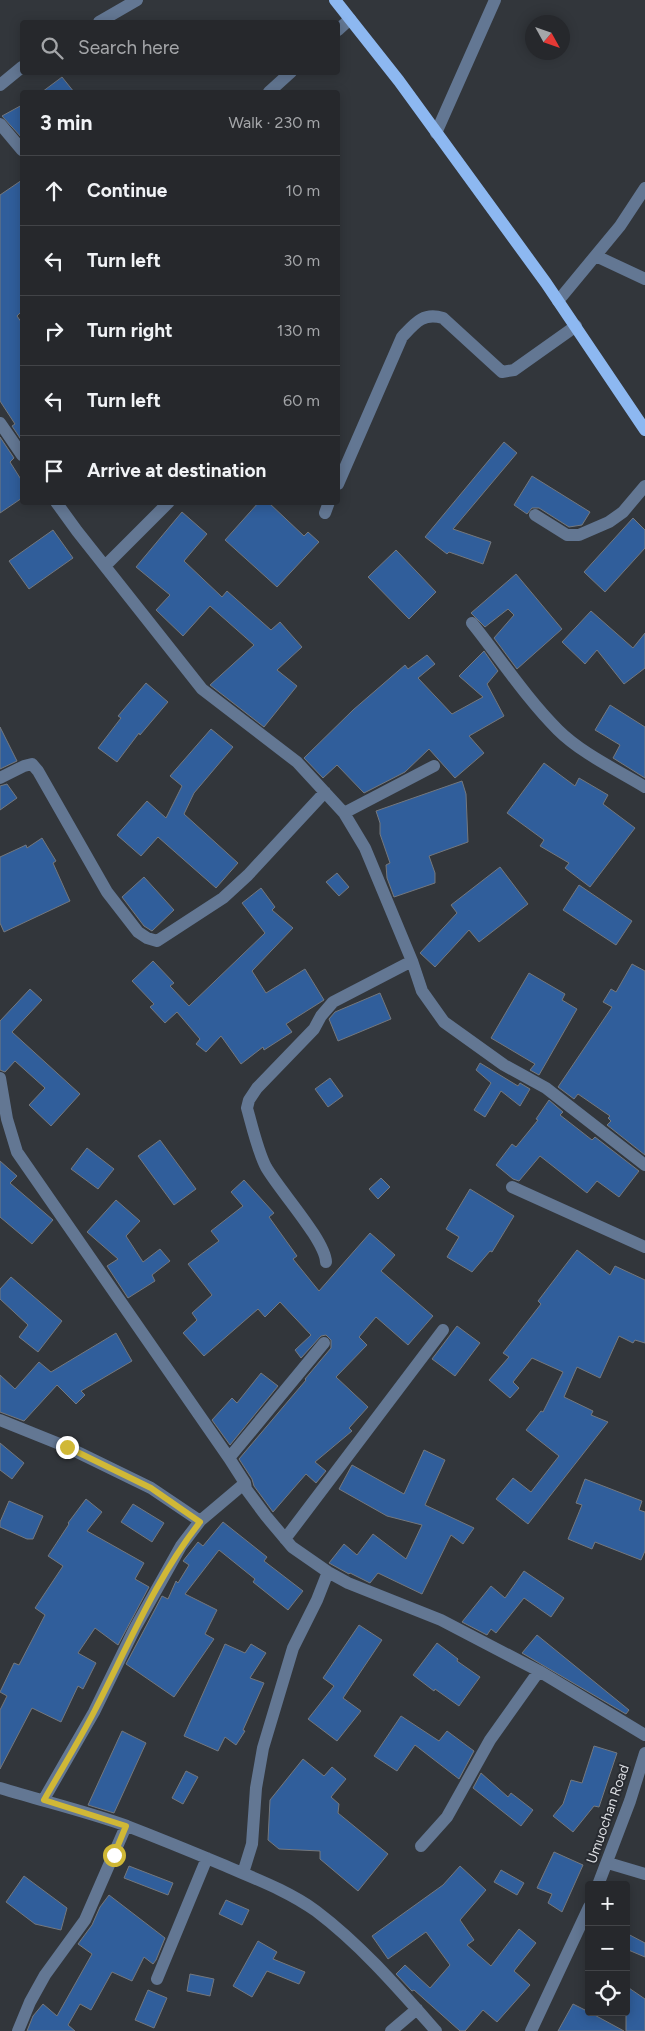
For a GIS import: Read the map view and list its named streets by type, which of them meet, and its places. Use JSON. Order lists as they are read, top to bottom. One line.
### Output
{"streets":{"street":["Umuochan Road"]},"north":"bottom right","page":{"search":"Search here","heading":["3 min","Walk · 230 m"],"list":[["Continue","10 m"],["Turn left","30 m"],["Turn right","130 m"],["Turn left","60 m"],"Arrive at destination"],"map_buttons":["+","−"]}}
